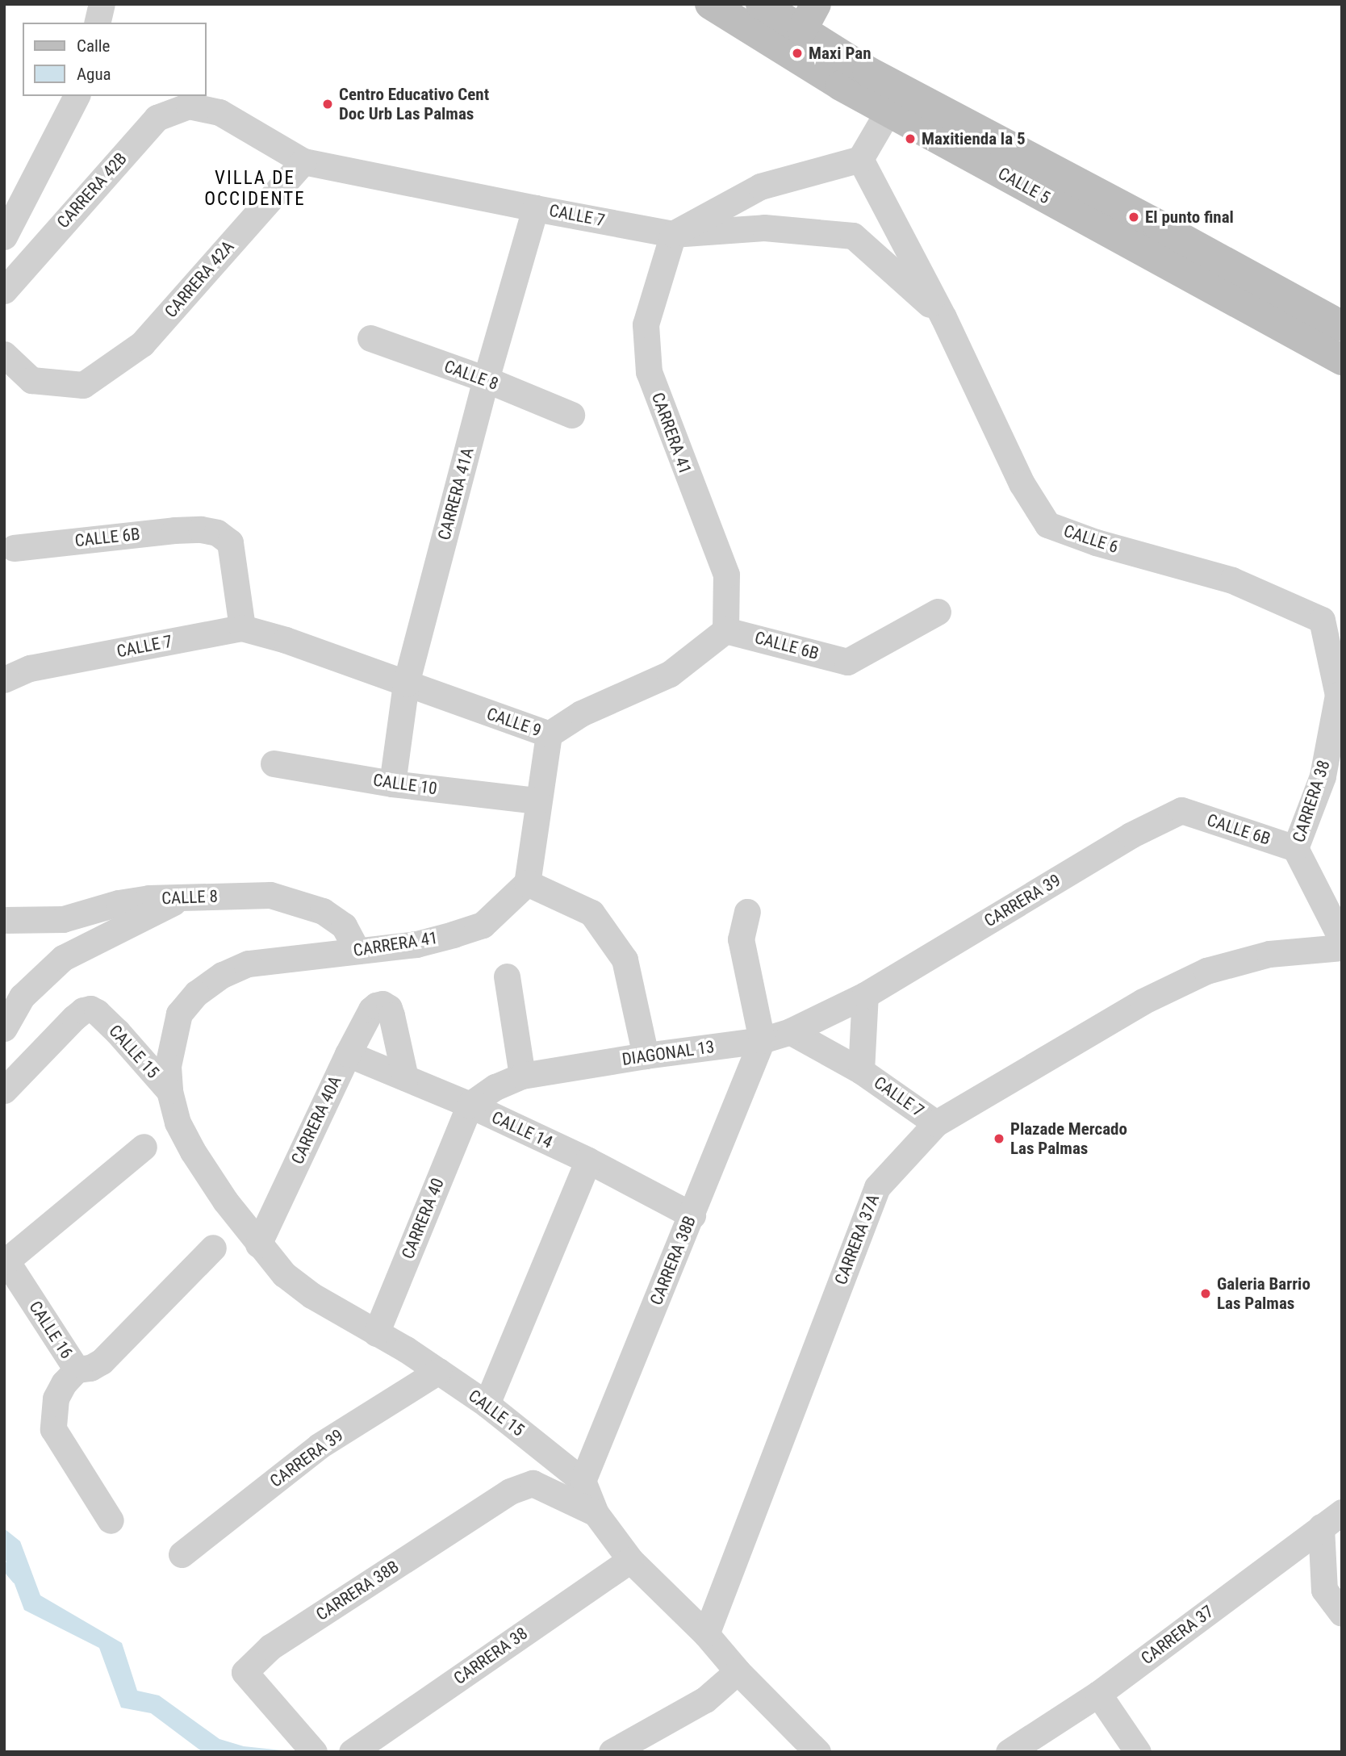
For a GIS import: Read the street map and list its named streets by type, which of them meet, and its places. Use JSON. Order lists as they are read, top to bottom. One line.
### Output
{"streets":{"main road":["CALLE 5"],"street":["CARRERA 42B","CALLE 7","CARRERA 42A","CALLE 8","CARRERA 41","CARRERA 41A","CALLE 6B","CALLE 6","CALLE 9","CALLE 10","CARRERA 38","CARRERA 39","CALLE 15","DIAGONAL 13","CARRERA 40A","CALLE 14","CARRERA 40","CARRERA 37A","CARRERA 38B","CALLE 16","CARRERA 37"]},"crossings":[["CARRERA 42B","CALLE 7"],["CARRERA 42B","CARRERA 42A"],["CALLE 7","CARRERA 42A"],["CALLE 7","CARRERA 41"],["CALLE 7","CARRERA 41A"],["CALLE 7","CALLE 6B"],["CALLE 7","CALLE 6"],["CALLE 7","CALLE 9"],["CALLE 7","CARRERA 39"],["CALLE 7","DIAGONAL 13"],["CALLE 7","CARRERA 37A"],["CALLE 8","CARRERA 41"],["CALLE 8","CARRERA 41A"],["CARRERA 41","CALLE 6B"],["CARRERA 41","CALLE 9"],["CARRERA 41","CALLE 15"],["CARRERA 41A","CALLE 9"],["CARRERA 41A","CALLE 10"],["CALLE 6B","CALLE 9"],["CALLE 6B","CARRERA 38"],["CALLE 6B","CARRERA 39"],["CALLE 6","CARRERA 38"],["CARRERA 38","CALLE 15"],["CARRERA 39","CALLE 15"],["CARRERA 39","DIAGONAL 13"],["CALLE 15","CARRERA 40A"],["CALLE 15","CARRERA 40"],["CALLE 15","CARRERA 37A"],["CALLE 15","CARRERA 38B"],["DIAGONAL 13","CALLE 14"],["DIAGONAL 13","CARRERA 40"],["DIAGONAL 13","CARRERA 38B"],["CARRERA 40A","CALLE 14"],["CALLE 14","CARRERA 40"],["CALLE 14","CARRERA 38B"]],"districts":["VILLA DE OCCIDENTE"],"places":["Maxi Pan","Centro Educativo Cent Doc Urb Las Palmas","Maxitienda la 5","El punto final","Plazade Mercado Las Palmas","Galeria Barrio Las Palmas"],"legend":["Calle","Agua"]}
